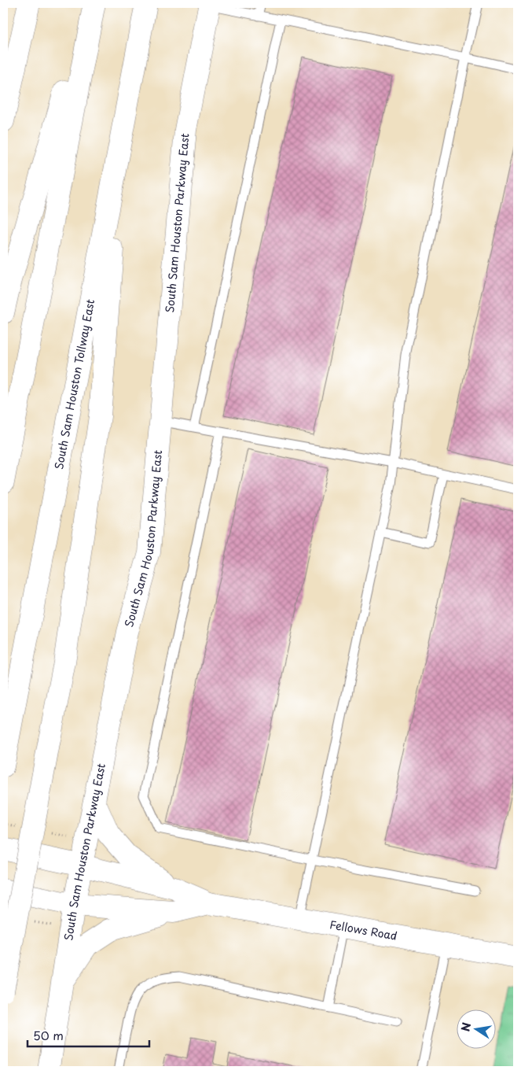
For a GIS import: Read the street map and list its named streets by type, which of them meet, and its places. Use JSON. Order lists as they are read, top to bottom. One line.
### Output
{"streets":{"main road":["South Sam Houston Parkway East","South Sam Houston Tollway East","Fellows Road"]},"crossings":[["South Sam Houston Parkway East","Fellows Road"]],"scale_bar":"50 m","north":"left"}
